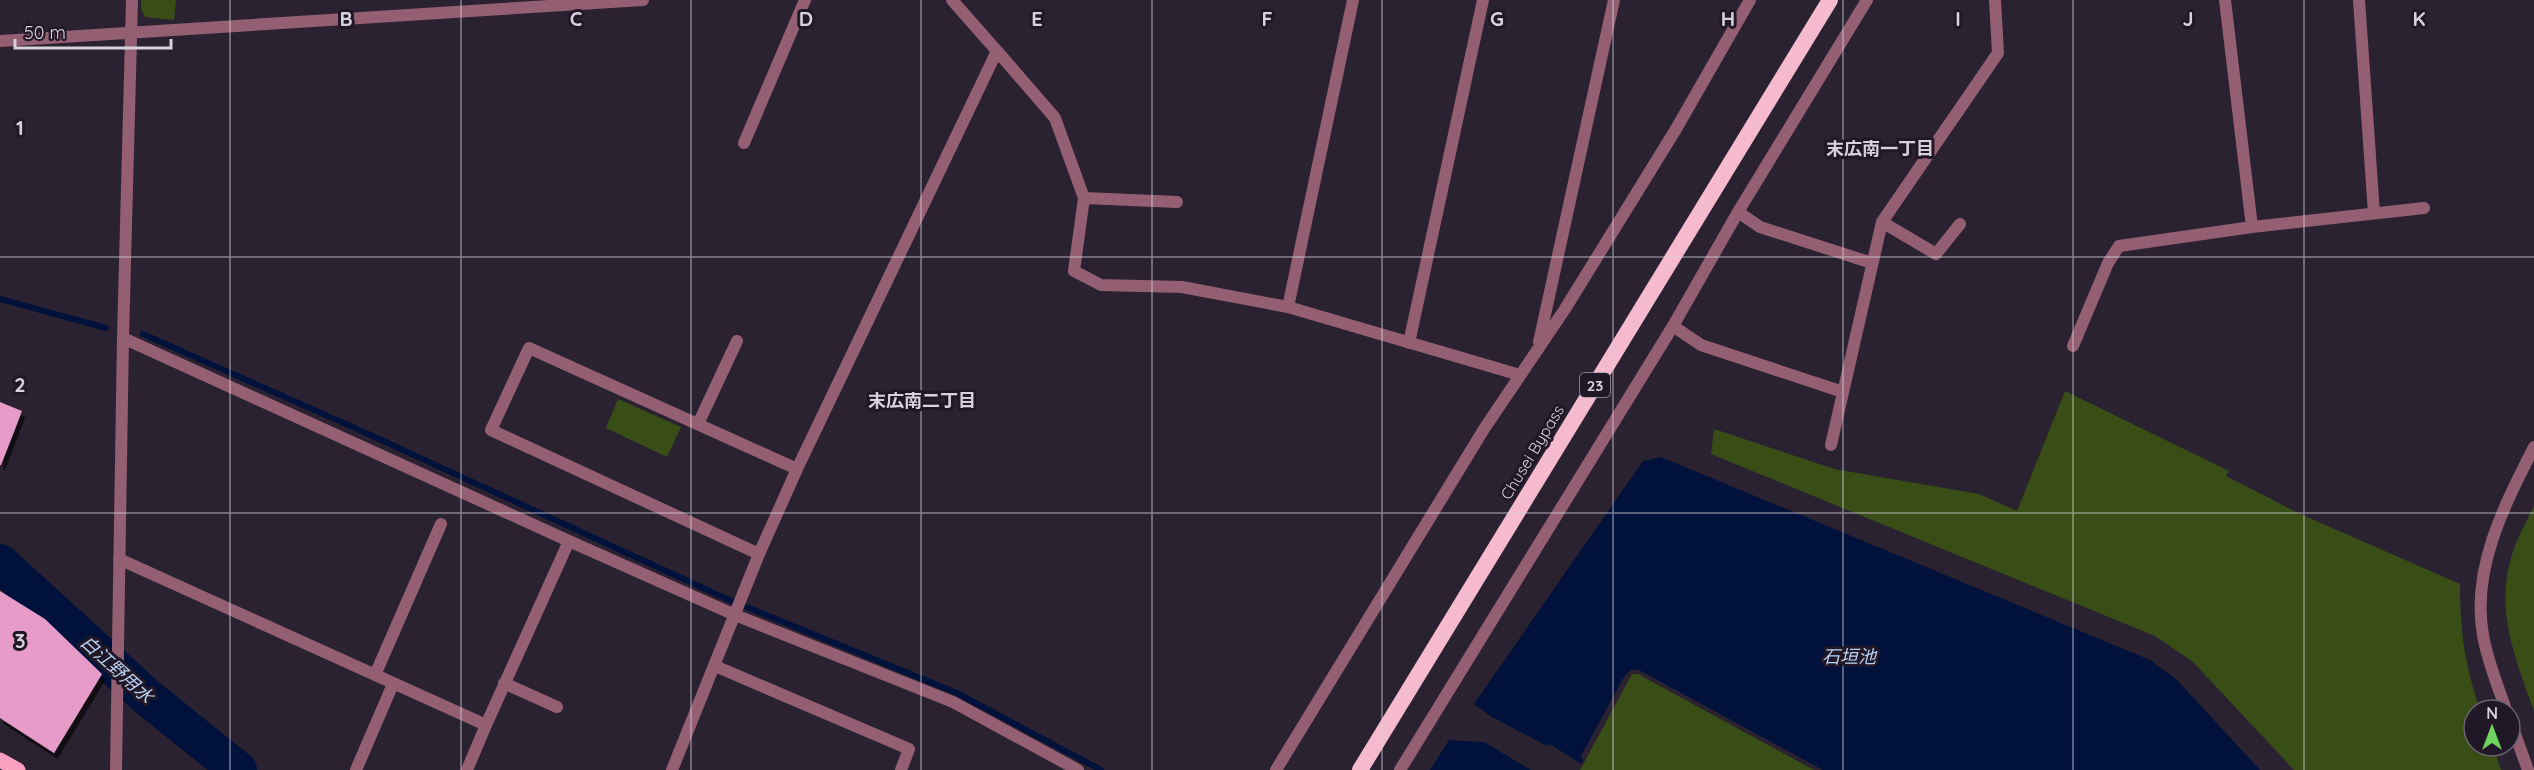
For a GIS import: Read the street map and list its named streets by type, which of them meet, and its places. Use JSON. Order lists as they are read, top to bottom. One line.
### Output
{"streets":{"highway":["23","Chusei Bypass"]},"districts":["末広南一丁目","末広南二丁目"],"water":["石垣池","白江野用水"],"scale_bar":"50 m","north":"top","grid":{"columns":["B","C","D","E","F","G","H","I","J","K"],"rows":["1","2","3"]}}
